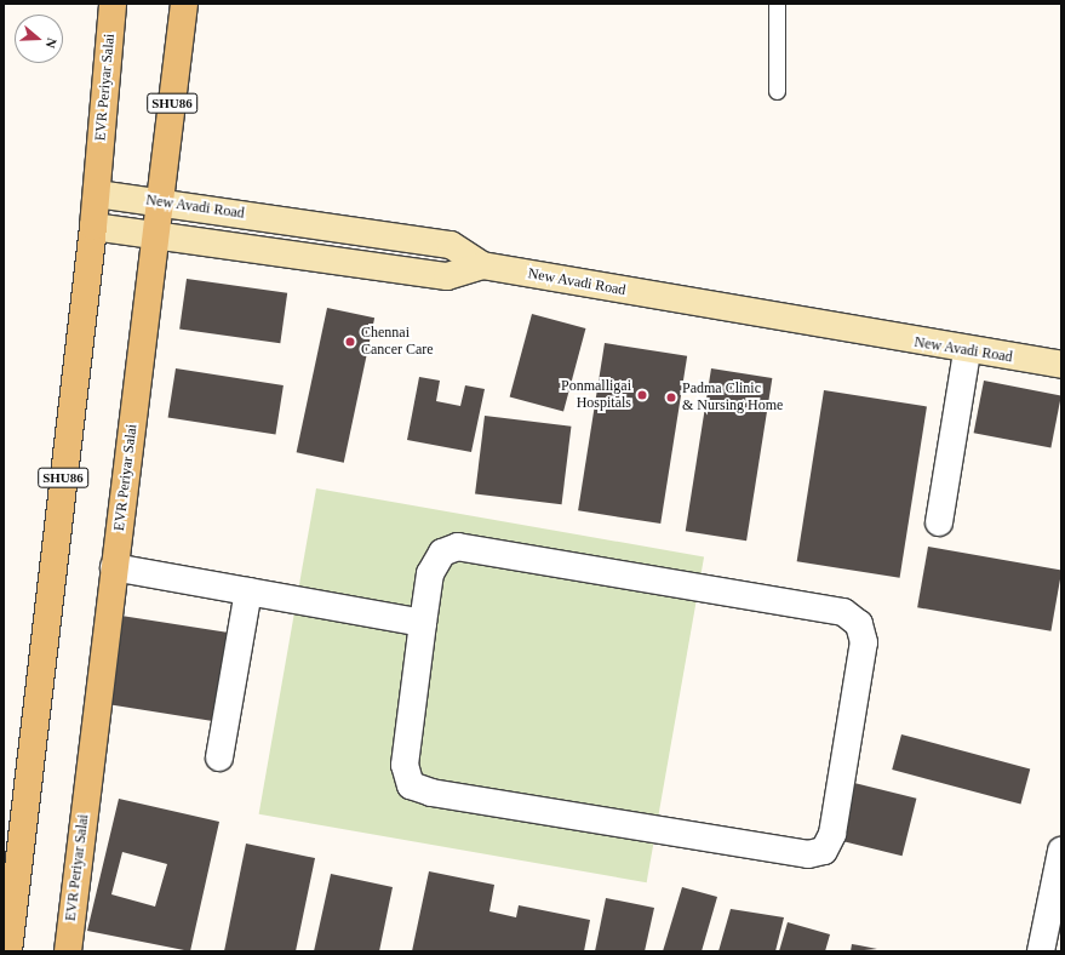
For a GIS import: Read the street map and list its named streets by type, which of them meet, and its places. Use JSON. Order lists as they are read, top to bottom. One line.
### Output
{"streets":{"main road":["EVR Periyar Salai","SHU86","New Avadi Road"]},"crossings":[["EVR Periyar Salai","New Avadi Road"]],"places":["Chennai Cancer Care","Ponmalligai Hospitals","Padma Clinic & Nursing Home"],"north":"right"}
